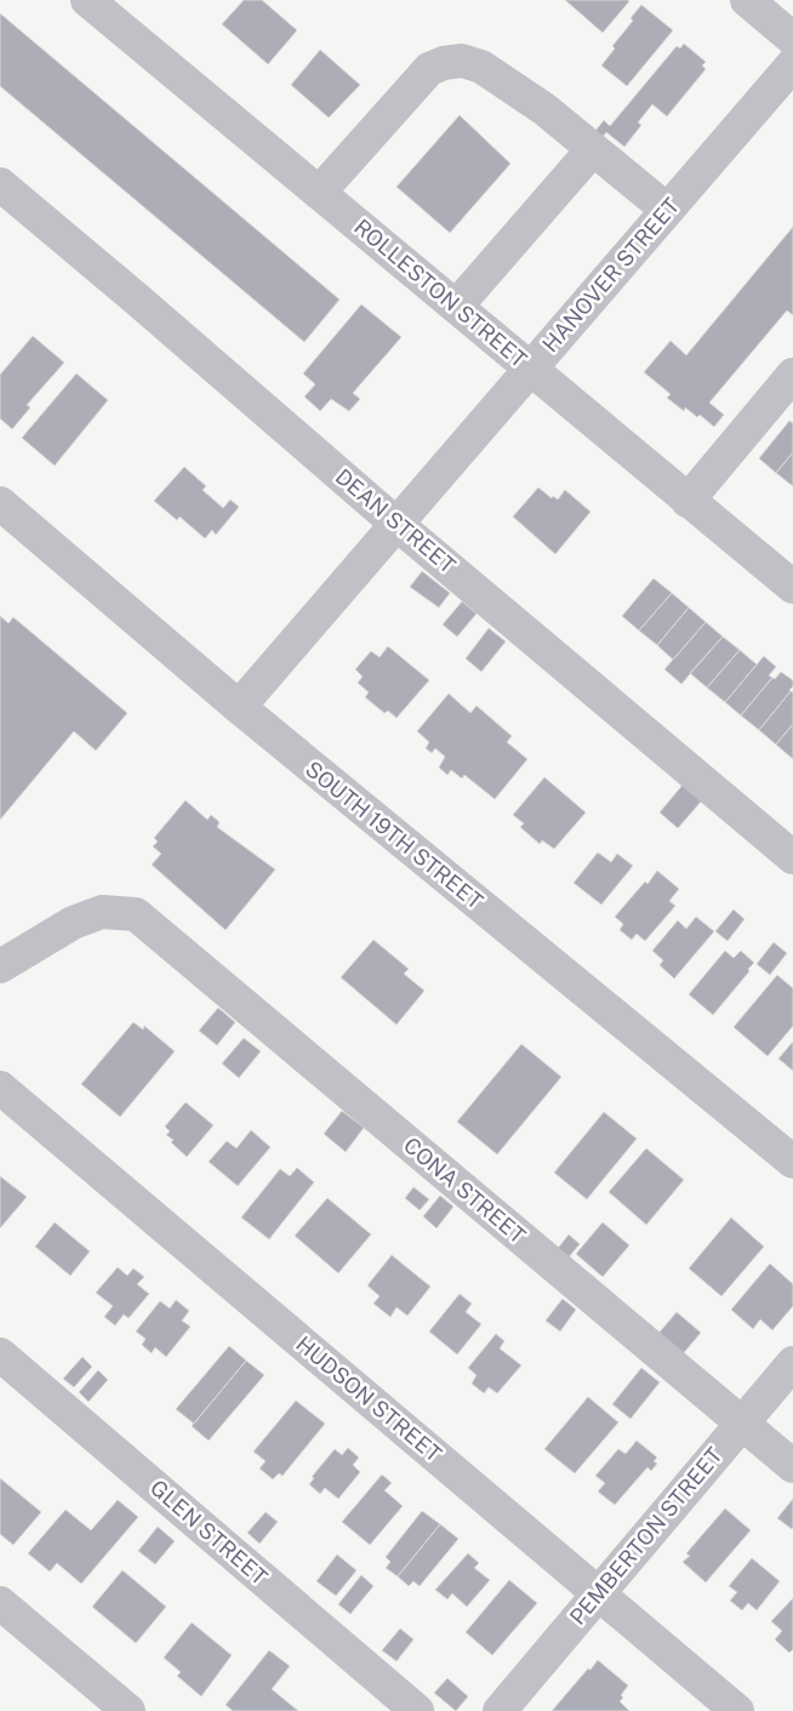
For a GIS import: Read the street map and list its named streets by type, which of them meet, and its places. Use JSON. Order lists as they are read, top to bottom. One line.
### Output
{"streets":{"street":["HANOVER STREET","ROLLESTON STREET","DEAN STREET","SOUTH 19TH STREET","CONA STREET","HUDSON STREET","GLEN STREET","PEMBERTON STREET"]},"crossings":[["HANOVER STREET","ROLLESTON STREET"],["HANOVER STREET","DEAN STREET"],["HANOVER STREET","SOUTH 19TH STREET"],["CONA STREET","PEMBERTON STREET"],["HUDSON STREET","PEMBERTON STREET"]]}
